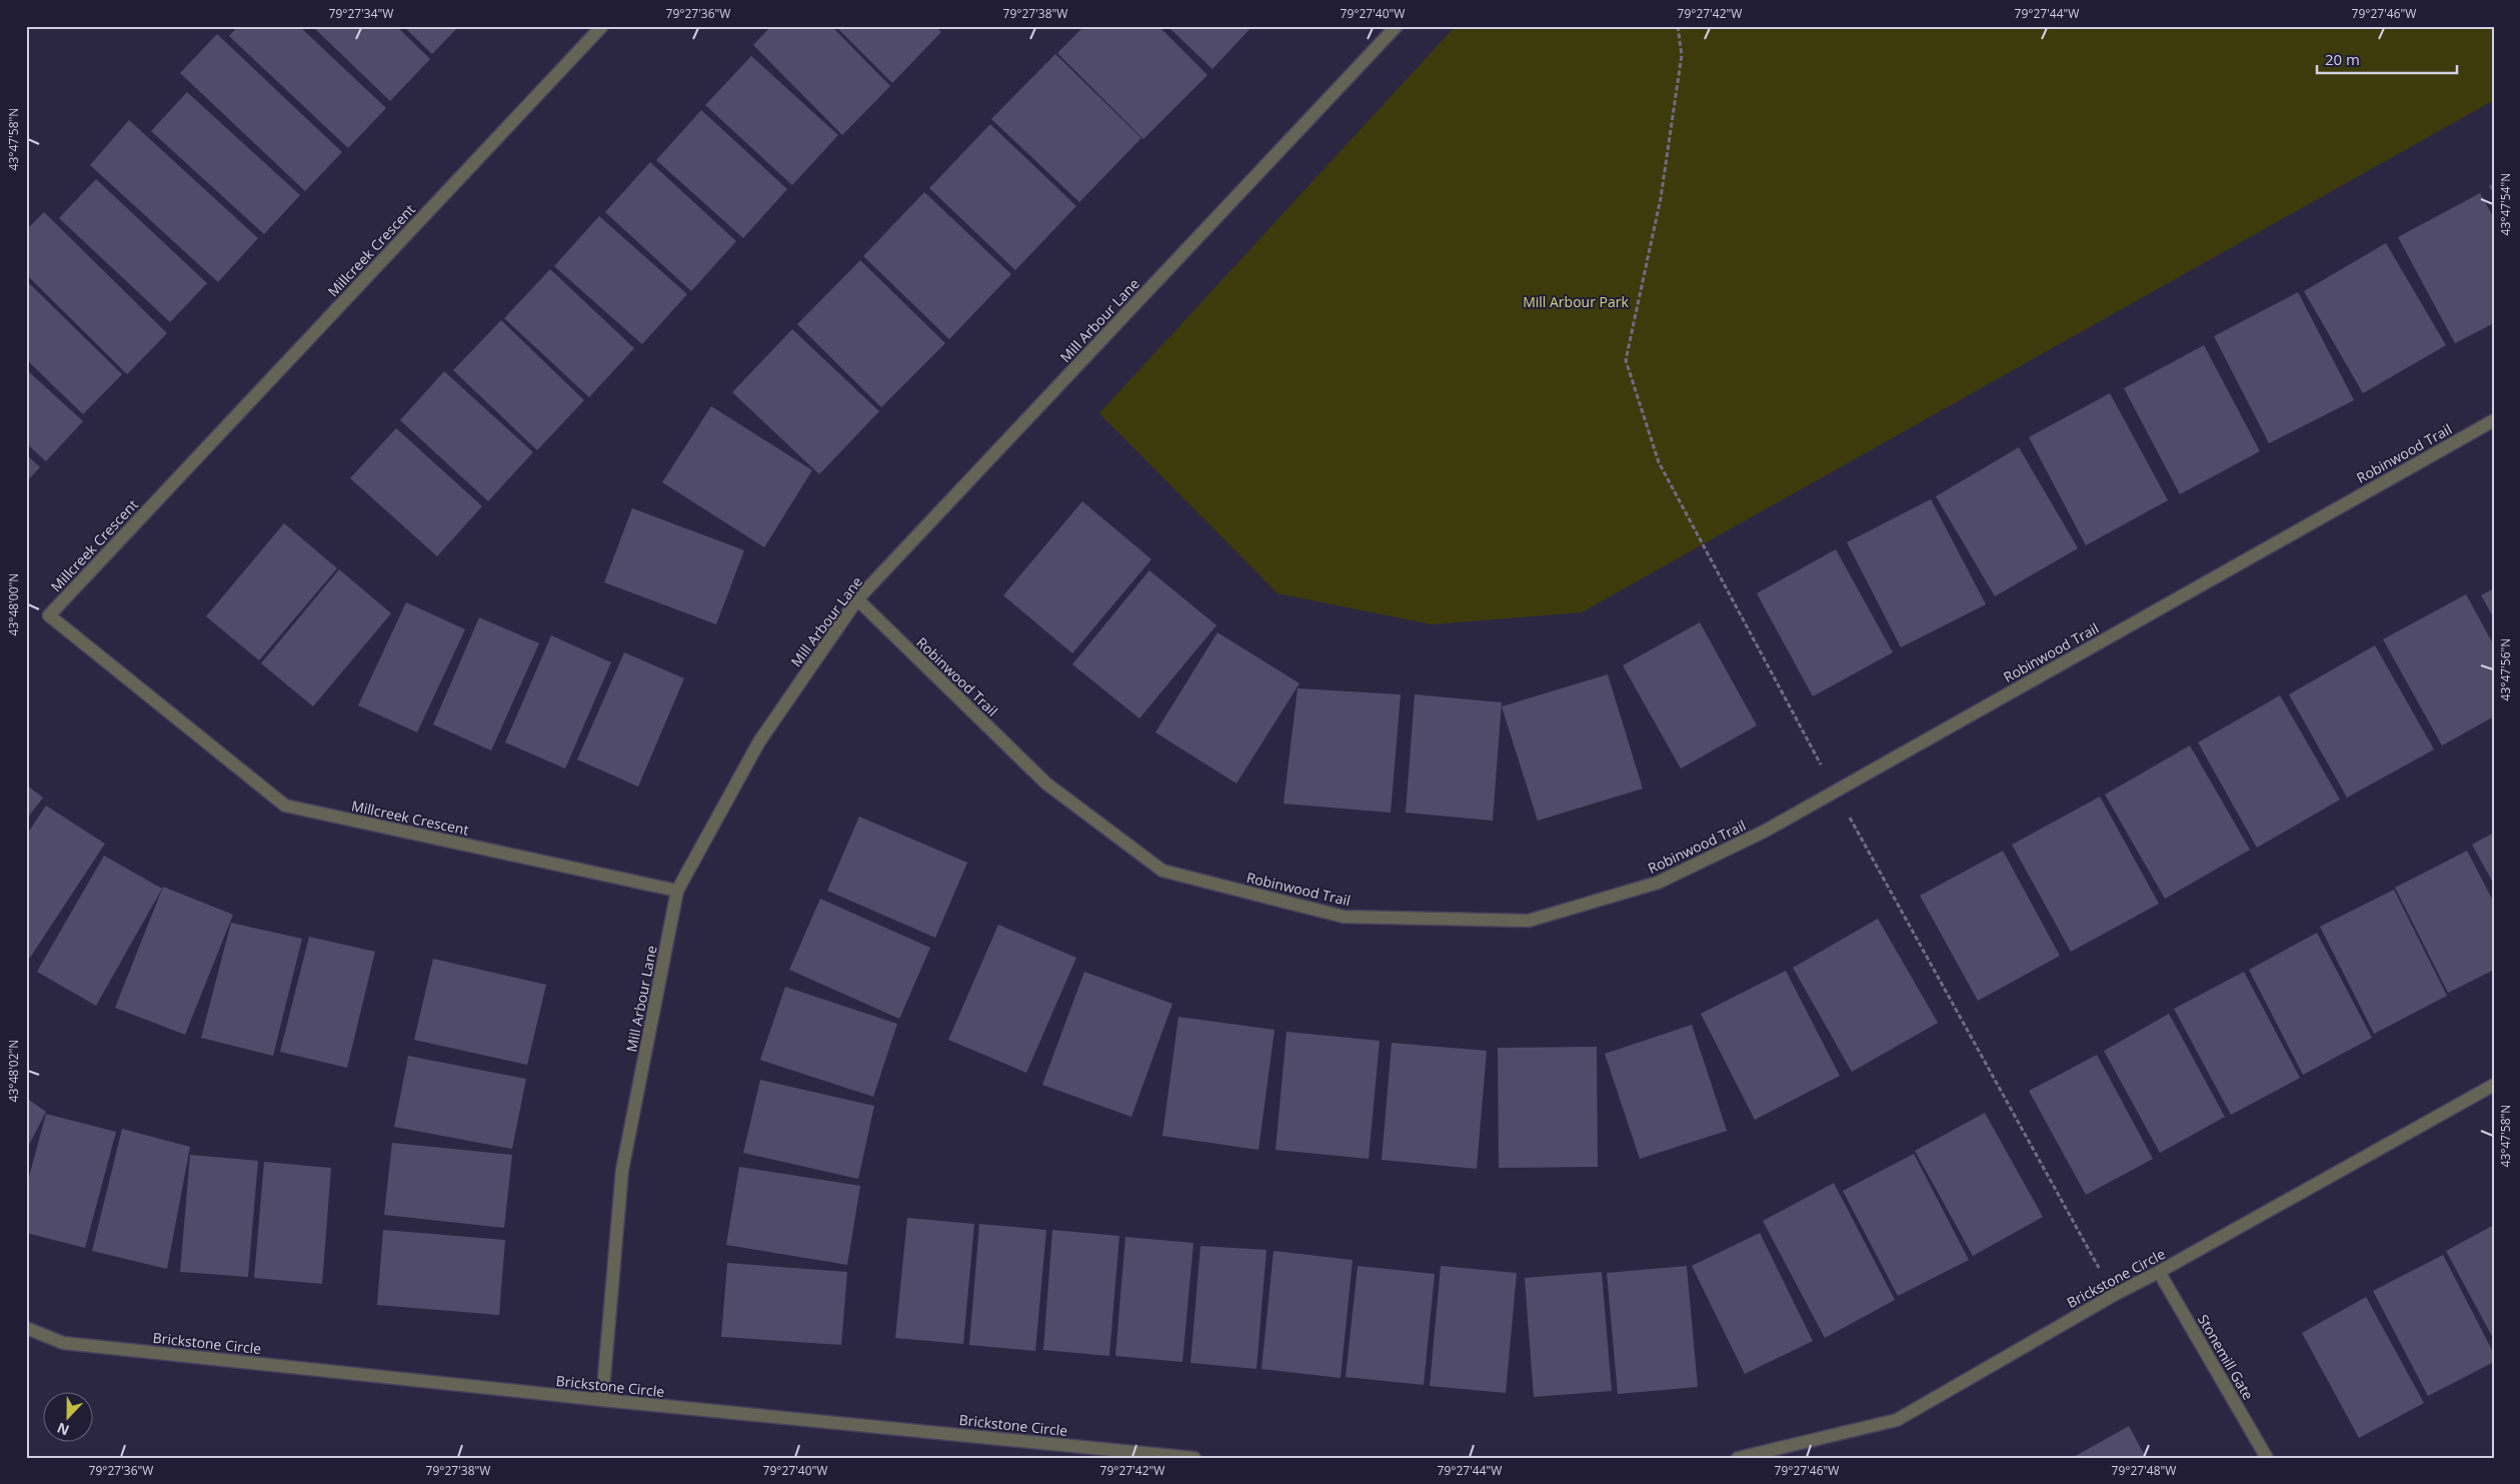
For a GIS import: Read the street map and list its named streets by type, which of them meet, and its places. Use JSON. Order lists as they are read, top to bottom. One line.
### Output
{"streets":{"street":["Millcreek Crescent","Mill Arbour Lane","Robinwood Trail","Brickstone Circle","Stonemill Gate"]},"crossings":[["Millcreek Crescent","Mill Arbour Lane"],["Mill Arbour Lane","Robinwood Trail"],["Mill Arbour Lane","Brickstone Circle"],["Brickstone Circle","Stonemill Gate"]],"parks":["Mill Arbour Park"],"scale_bar":"20 m","north":"bottom","coordinates":["79°27'34\"W","79°27'36\"W","79°27'38\"W","79°27'40\"W","79°27'42\"W","79°27'44\"W","79°27'46\"W","43°47'58\"N","43°47'54\"N","43°48'00\"N","43°47'56\"N","43°48'02\"N","79°27'48\"W"]}
